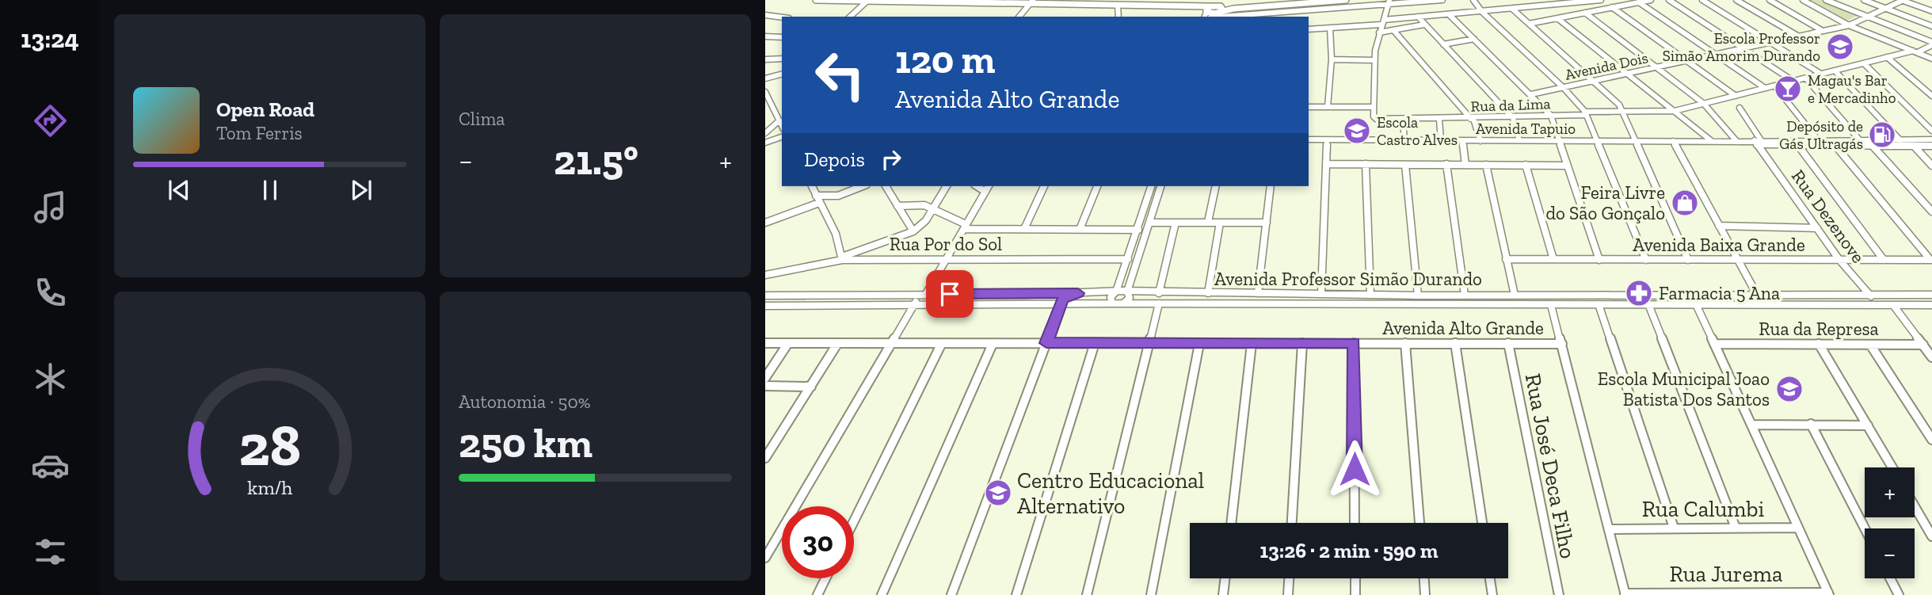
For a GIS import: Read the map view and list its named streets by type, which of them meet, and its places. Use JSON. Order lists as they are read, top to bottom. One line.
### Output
{"streets":{"street":["Avenida Dois","Rua da Lima","Avenida Tapuio","Rua Dezenove","Rua Por do Sol","Avenida Baixa Grande","Avenida Professor Simão Durando","Avenida Alto Grande","Rua da Represa","Rua José Deca Filho","Rua Calumbi","Rua Jurema"]},"crossings":[["Avenida Tapuio","Rua Dezenove"],["Rua Dezenove","Avenida Baixa Grande"],["Rua Dezenove","Avenida Professor Simão Durando"],["Avenida Alto Grande","Rua José Deca Filho"]],"places":{"school or university":["Escola Professor Simão Amorim Durando","Escola Castro Alves","Escola Municipal Joao Batista Dos Santos","Centro Educacional Alternativo"],"bar":["Magau's Bar e Mercadinho"],"fuel station":["Depósito de Gás Ultragás"],"shop":["Feira Livre do São Gonçalo"],"pharmacy":["Farmacia 5 Ana"]},"page":{"tabs":"13:24","tile":["Clima",["Autonomia · 50%","250 km"]],"turn":["120 m","Avenida Alto Grande"],"song":["Open Road","Tom Ferris"],"then":"Depois","heat":["−","21.5°","+"],"map_buttons":["+","−"],"limit":"30","trip":"13:26 · 2 min · 590 m","gauge":["28","km/h"]}}
